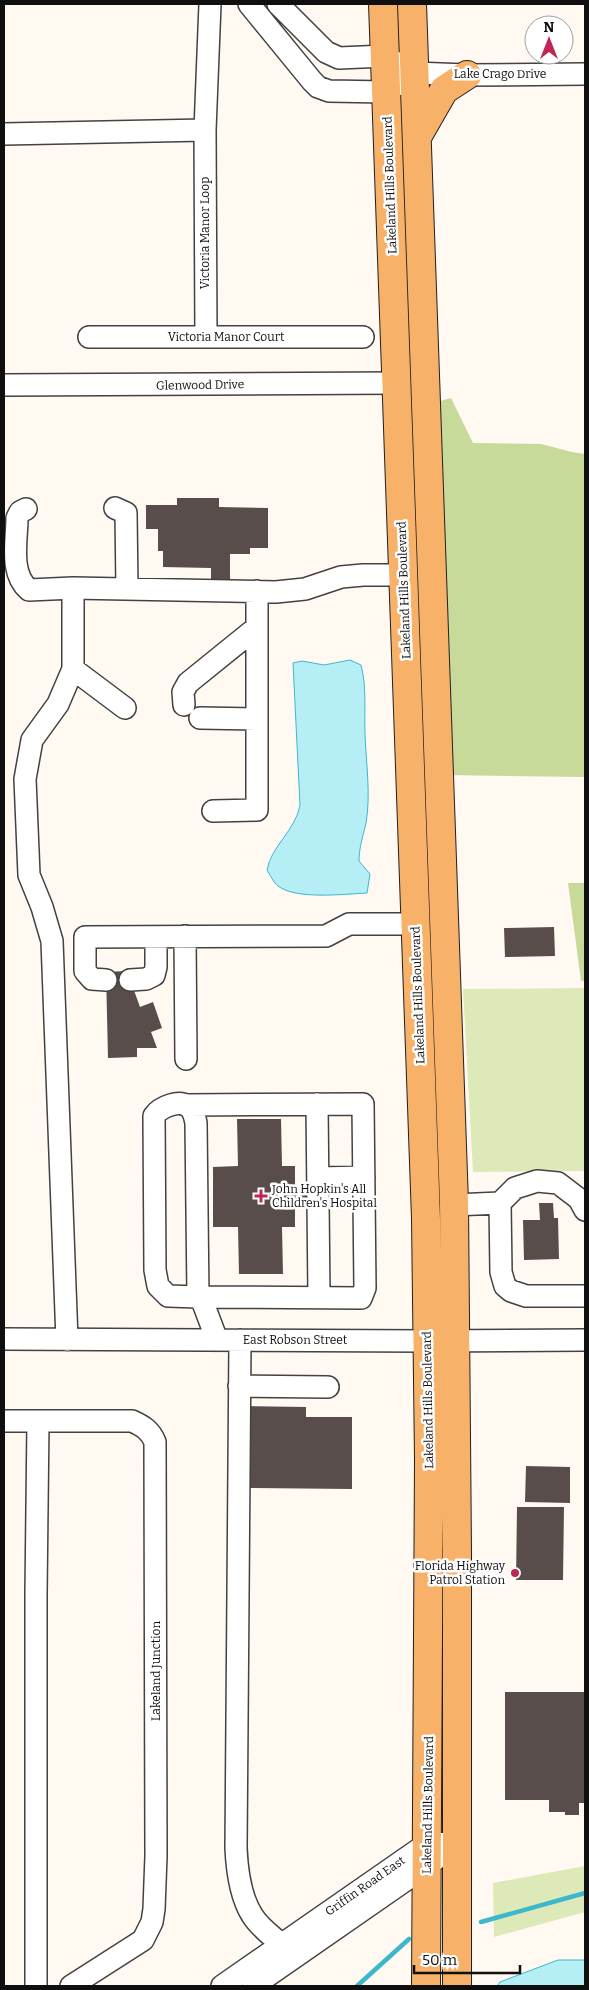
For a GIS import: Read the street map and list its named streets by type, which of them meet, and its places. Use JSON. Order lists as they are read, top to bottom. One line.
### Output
{"streets":{"main road":["Lakeland Hills Boulevard"],"street":["Lake Crago Drive","Victoria Manor Loop","Victoria Manor Court","Glenwood Drive","East Robson Street","Lakeland Junction","Griffin Road East"]},"crossings":[["Lakeland Hills Boulevard","Glenwood Drive"],["Lakeland Hills Boulevard","East Robson Street"],["Lakeland Hills Boulevard","Griffin Road East"],["Victoria Manor Loop","Victoria Manor Court"]],"places":{"health":["John Hopkin's All Children's Hospital"],"other":["Florida Highway Patrol Station"]},"scale_bar":"50 m","north":"top"}
